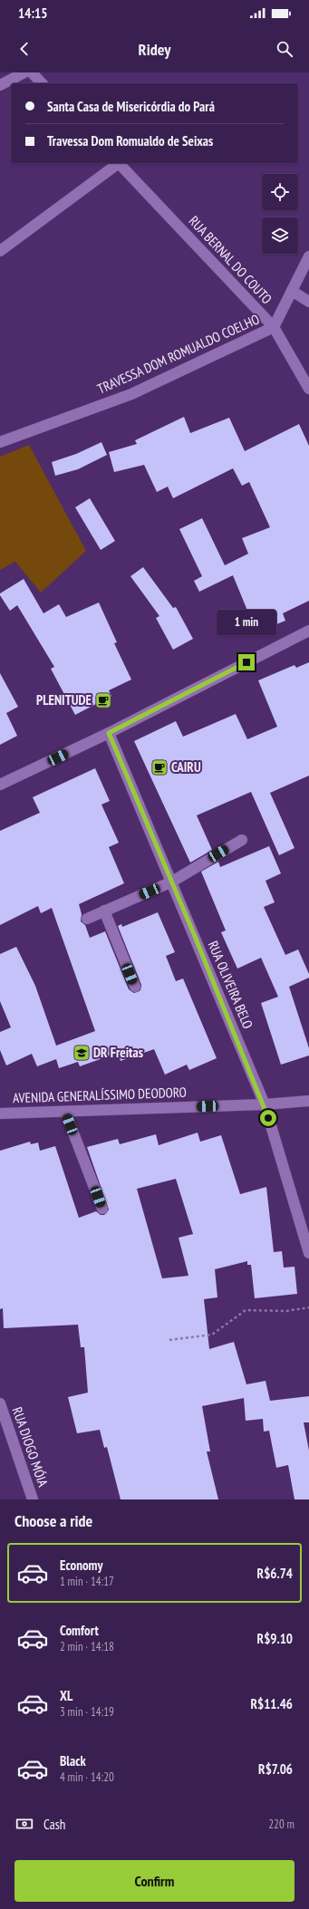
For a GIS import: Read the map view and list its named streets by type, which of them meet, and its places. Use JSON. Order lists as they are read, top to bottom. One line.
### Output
{"streets":{"street":["RUA BERNAL DO COUTO","TRAVESSA DOM ROMUALDO COELHO","RUA OLIVEIRA BELO","AVENIDA GENERALÍSSIMO DEODORO","RUA DIOGO MÓIA"]},"crossings":[["RUA BERNAL DO COUTO","TRAVESSA DOM ROMUALDO COELHO"],["RUA OLIVEIRA BELO","AVENIDA GENERALÍSSIMO DEODORO"]],"places":{"cafe":["PLENITUDE","CAIRU"],"school or university":["DR Freitas"]},"page":{"status":"14:15","header":"Ridey","banner":["Santa Casa de Misericórdia do Pará","Travessa Dom Romualdo de Seixas"],"bubble":"1 min","heading":"Choose a ride","list":[{"name":"Economy","note":"1 min · 14:17","value":"R$6.74"},{"name":"Comfort","note":"2 min · 14:18","value":"R$9.10"},{"name":"XL","note":"3 min · 14:19","value":"R$11.46"},{"name":"Black","note":"4 min · 14:20","value":"R$7.06"}],"pay":["Cash","220 m"],"buttons":"Confirm"}}
